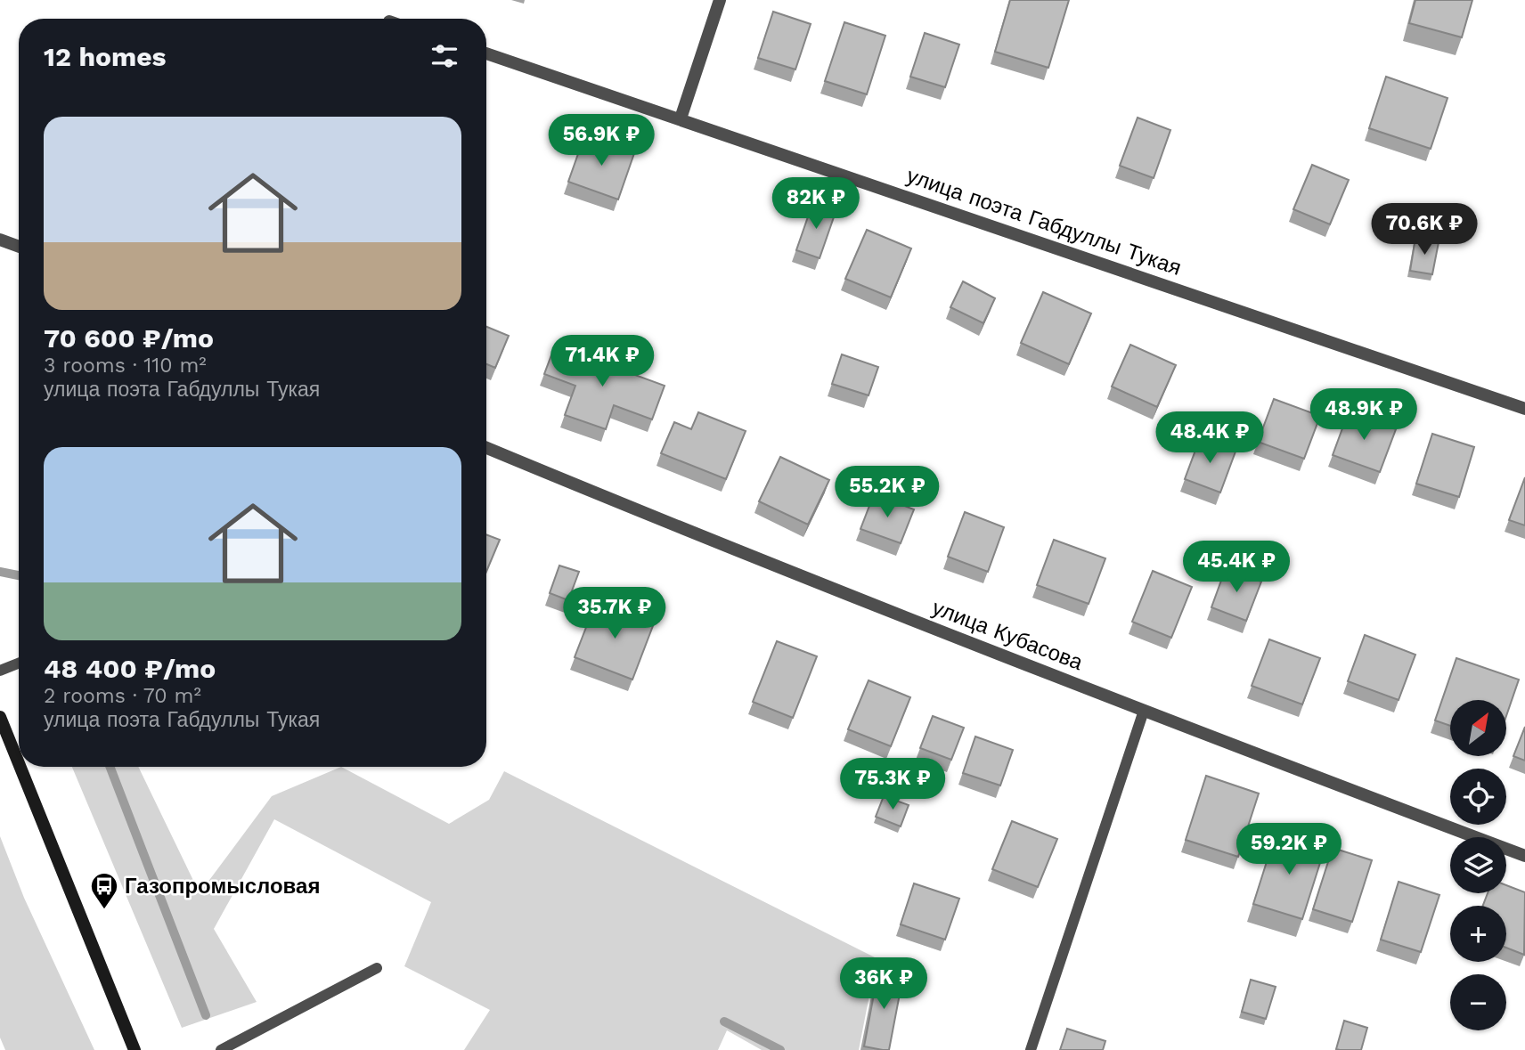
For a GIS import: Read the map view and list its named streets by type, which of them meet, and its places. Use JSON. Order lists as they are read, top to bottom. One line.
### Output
{"streets":{"street":["улица поэта Габдуллы Тукая","улица Кубасова"]},"places":{"bus stop":["Газопромысловая"]},"north":"top right","page":{"heading":"12 homes","list":[{"name":"70 600 ₽/mo","note":"3 rooms · 110 m² · улица поэта Габдуллы Тукая"},{"name":"48 400 ₽/mo","note":"2 rooms · 70 m² · улица поэта Габдуллы Тукая"}],"price":["56.9K ₽","82K ₽","70.6K ₽","71.4K ₽","48.9K ₽","48.4K ₽","55.2K ₽","45.4K ₽","35.7K ₽","75.3K ₽","59.2K ₽","36K ₽"],"map_buttons":["+","−"]}}
